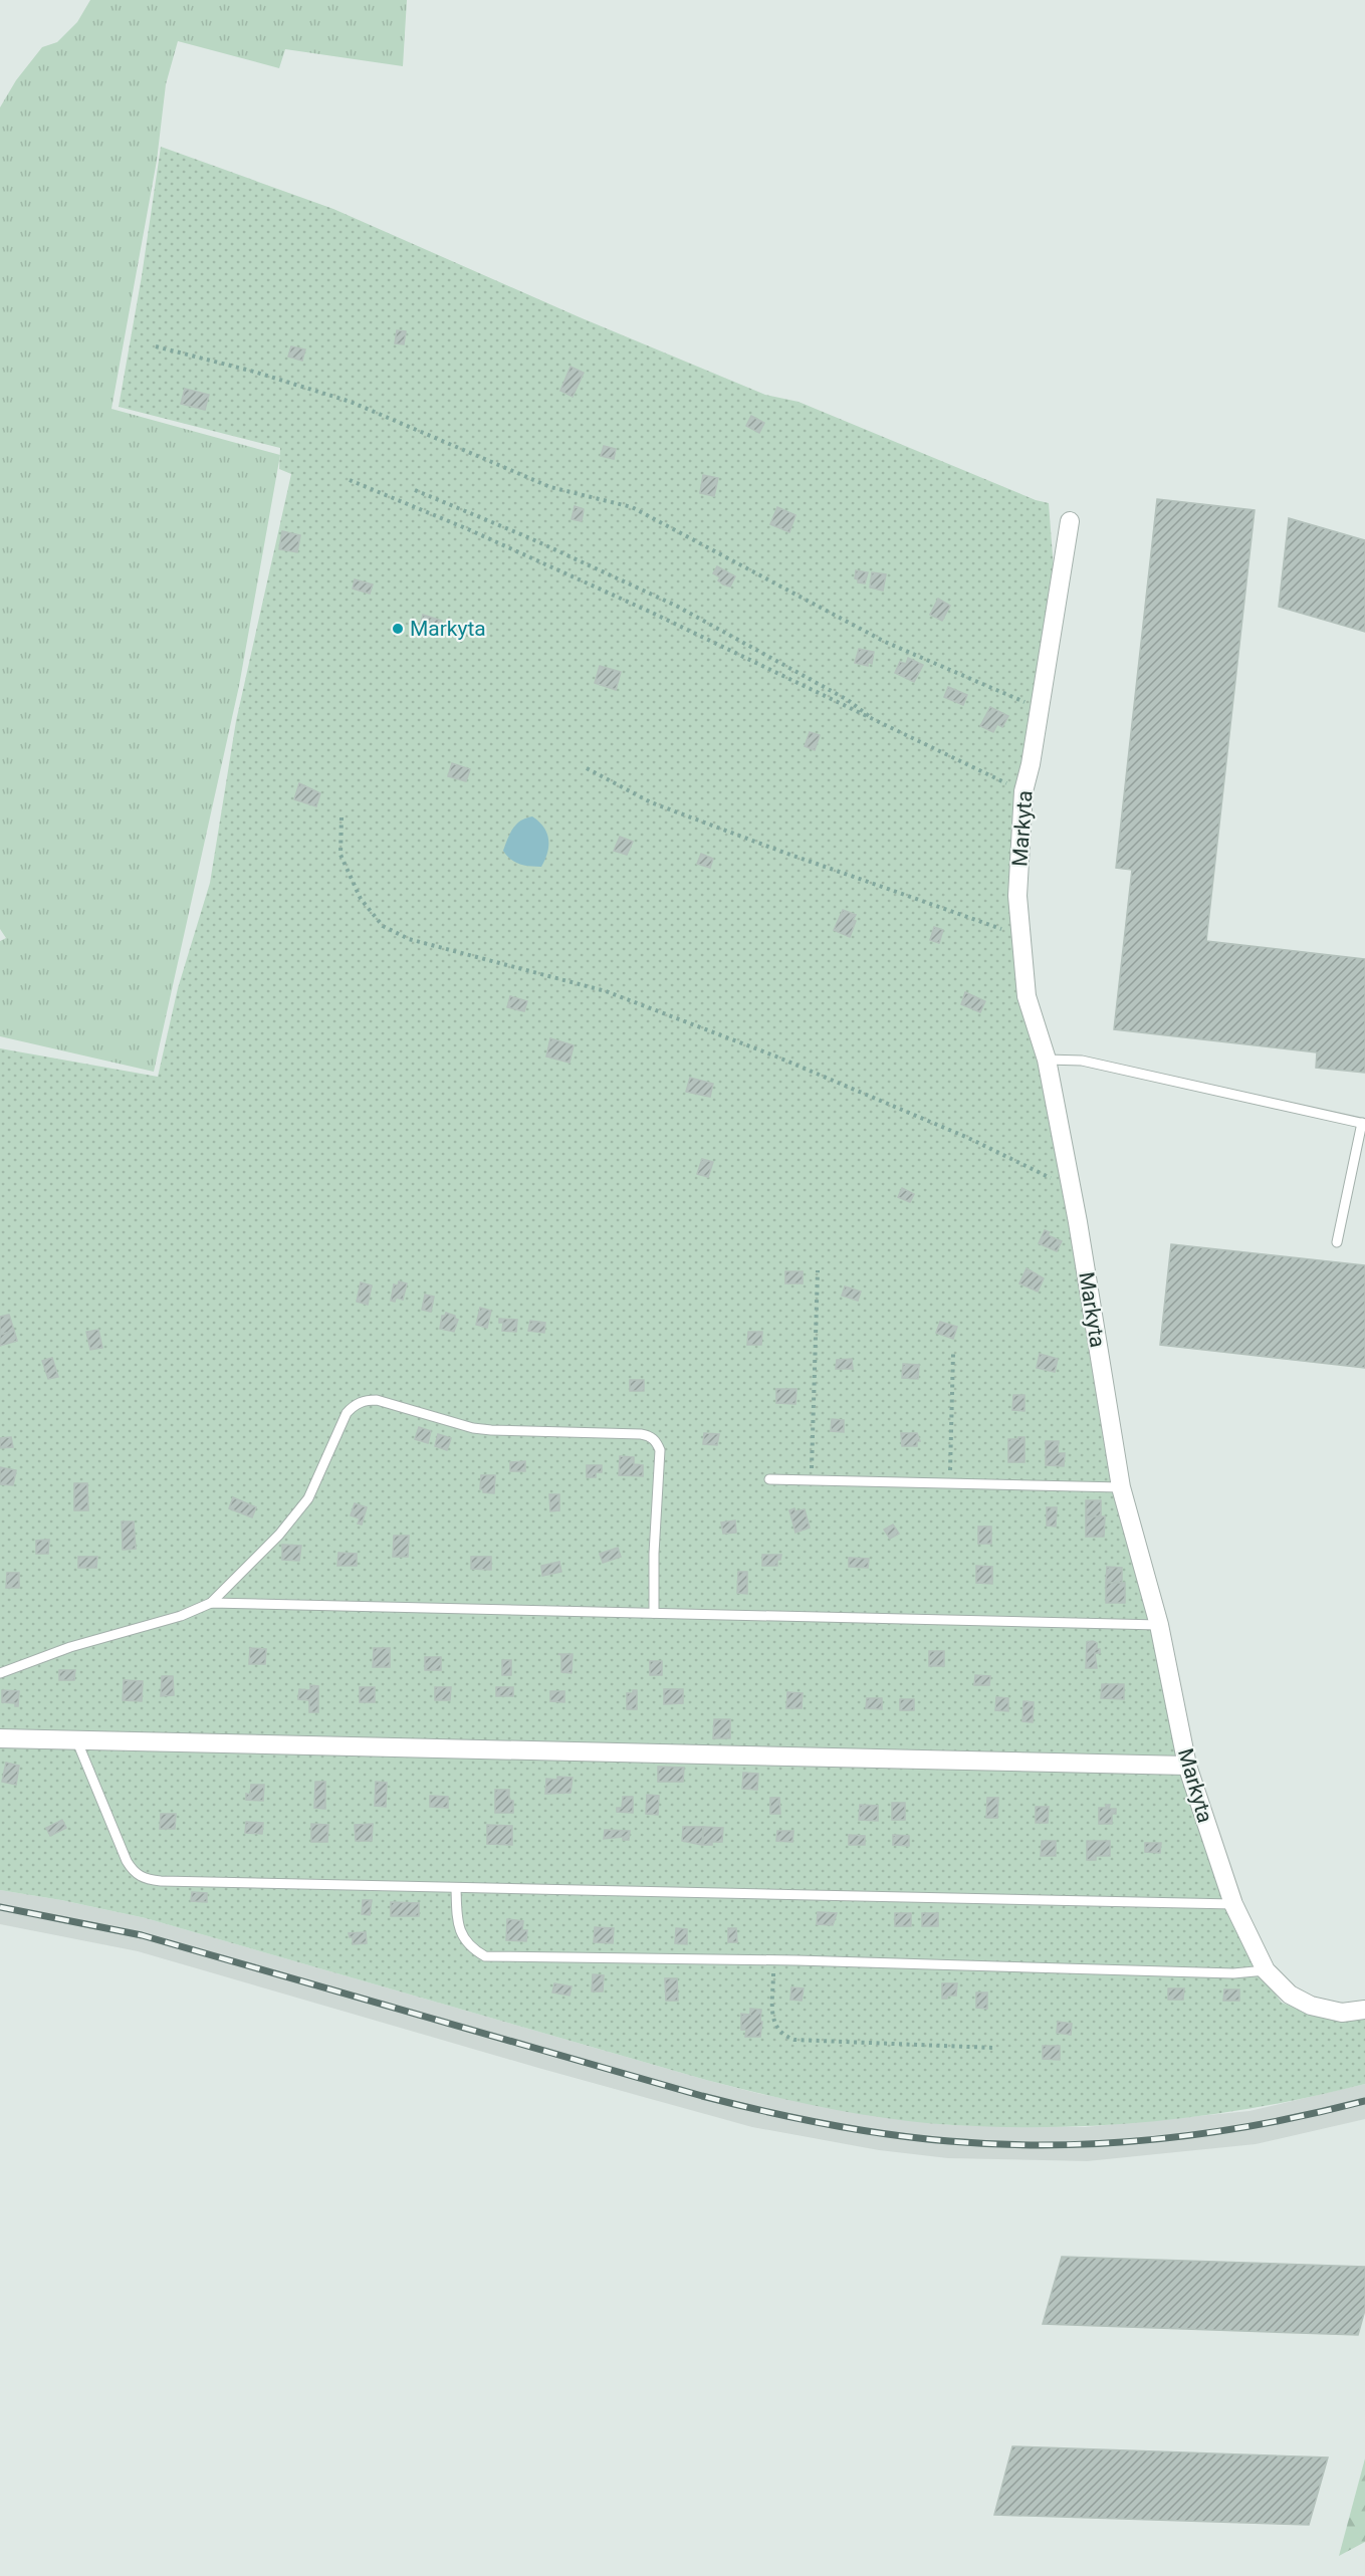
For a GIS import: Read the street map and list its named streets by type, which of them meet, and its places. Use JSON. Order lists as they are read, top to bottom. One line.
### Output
{"streets":{"street":["Markyta"]},"places":["Markyta"]}
